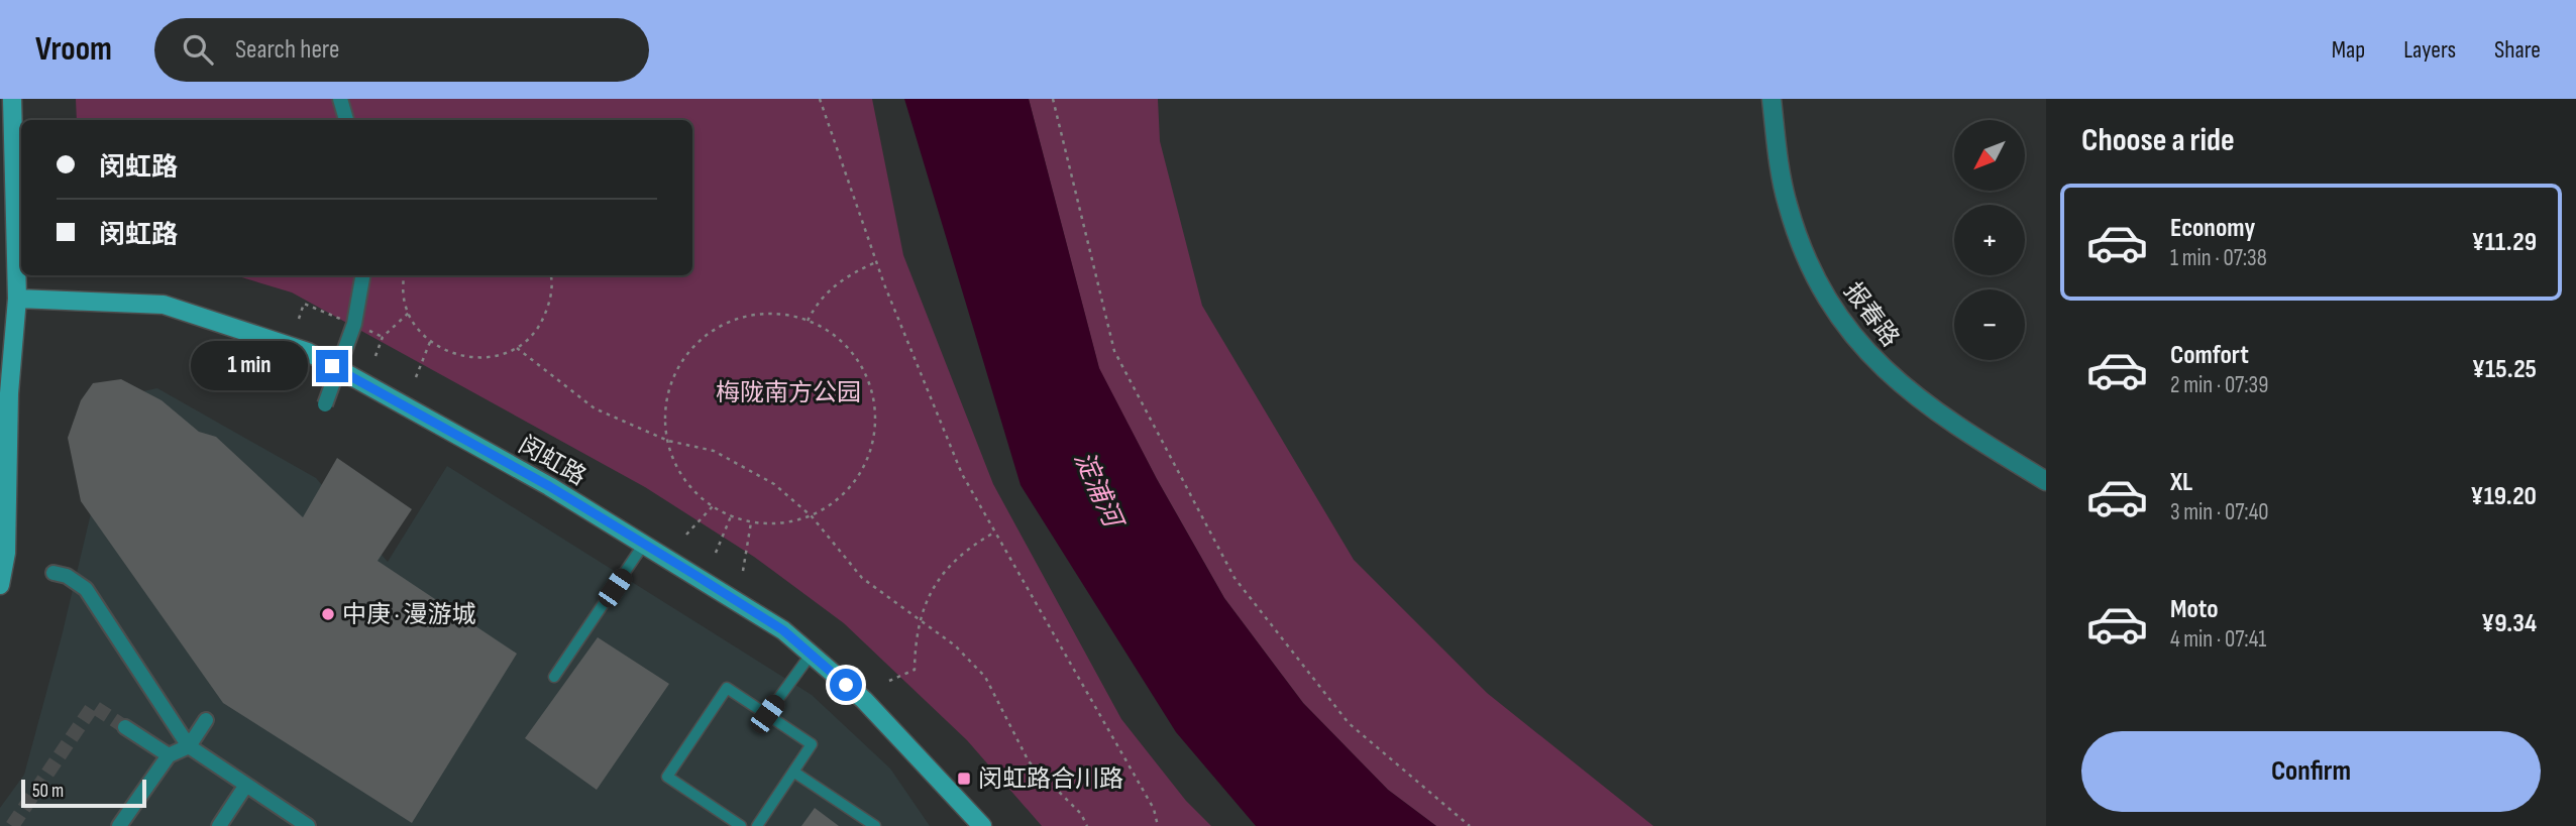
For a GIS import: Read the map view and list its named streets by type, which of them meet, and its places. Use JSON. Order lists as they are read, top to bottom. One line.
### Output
{"streets":{"main road":["闵虹路"],"street":["报春路"]},"water":["淀浦河"],"parks":["梅陇南方公园"],"places":{"other":["中庚 · 漫游城"],"transit":["闵虹路合川路"]},"scale_bar":"50 m","north":"bottom left","page":{"header":"Vroom","search":"Search here","nav":["Map","Layers","Share"],"heading":"Choose a ride","map_buttons":["+","−"],"banner":["闵虹路","闵虹路"],"list":[{"name":"Economy","note":"1 min · 07:38","value":"¥11.29"},{"name":"Comfort","note":"2 min · 07:39","value":"¥15.25"},{"name":"XL","note":"3 min · 07:40","value":"¥19.20"},{"name":"Moto","note":"4 min · 07:41","value":"¥9.34"}],"bubble":"1 min","buttons":"Confirm","scale":"50 m"}}
